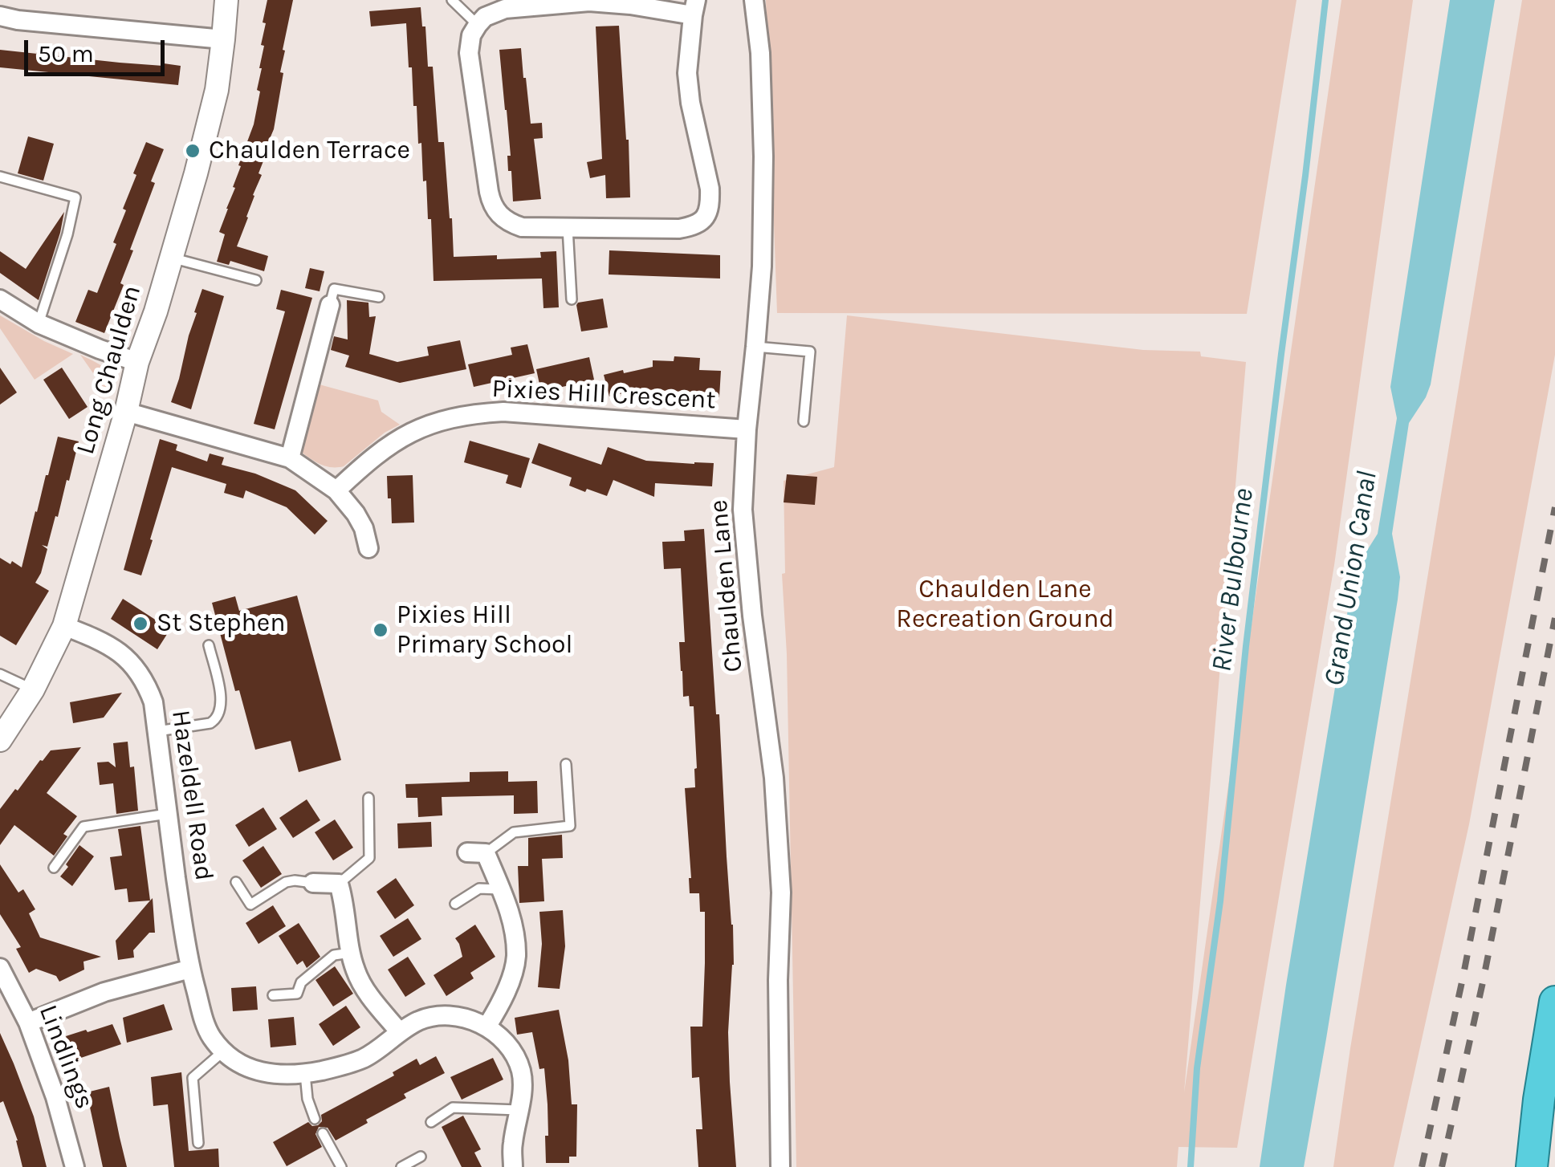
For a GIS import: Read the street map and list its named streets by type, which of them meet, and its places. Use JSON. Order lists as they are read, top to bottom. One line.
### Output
{"streets":{"street":["Long Chaulden","Pixies Hill Crescent","Chaulden Lane","Hazeldell Road","Lindlings"]},"crossings":[["Long Chaulden","Hazeldell Road"],["Pixies Hill Crescent","Chaulden Lane"]],"water":["Grand Union Canal","River Bulbourne"],"parks":["Chaulden Lane Recreation Ground"],"places":["Chaulden Terrace","St Stephen","Pixies Hill Primary School"],"scale_bar":"50 m"}
